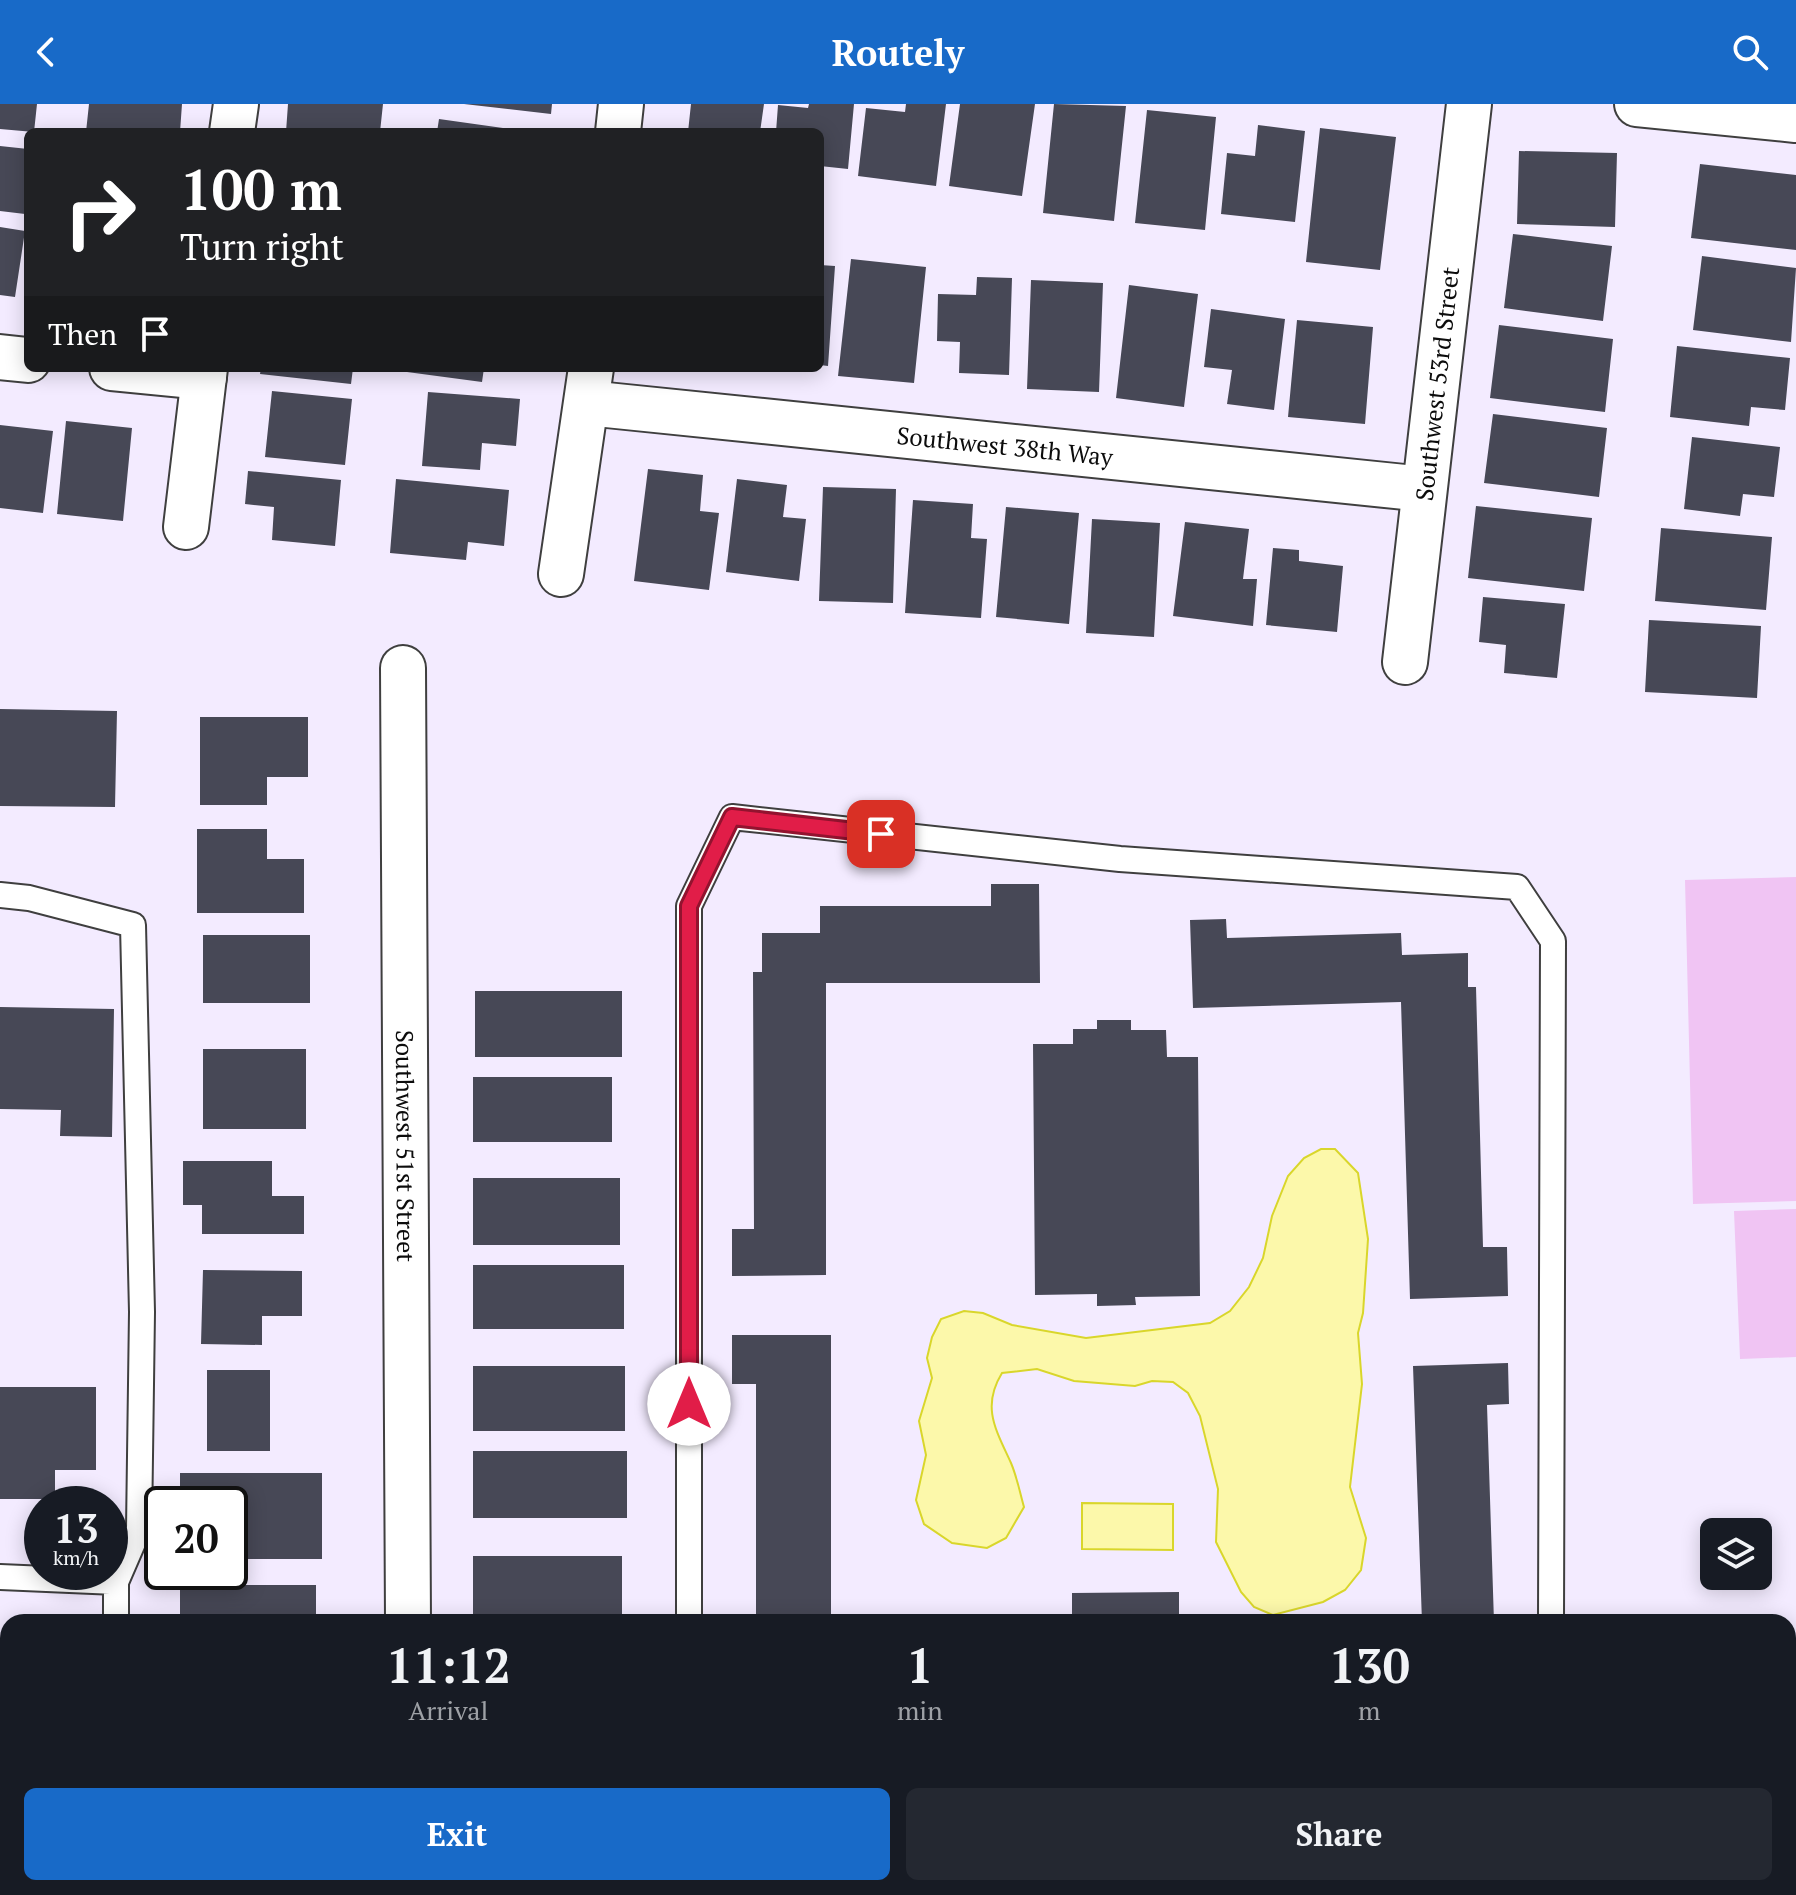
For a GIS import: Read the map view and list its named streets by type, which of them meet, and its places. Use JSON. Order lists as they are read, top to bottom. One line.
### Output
{"streets":{"street":["Southwest 53rd Street","Southwest 38th Way","Southwest 51st Street"]},"crossings":[["Southwest 53rd Street","Southwest 38th Way"]],"page":{"header":"Routely","turn":["100 m","Turn right"],"then":"Then","speed":"13 km/h","limit":"20","eta":["11:12","Arrival","1","min","130","m"],"buttons":["Exit","Share"]}}
